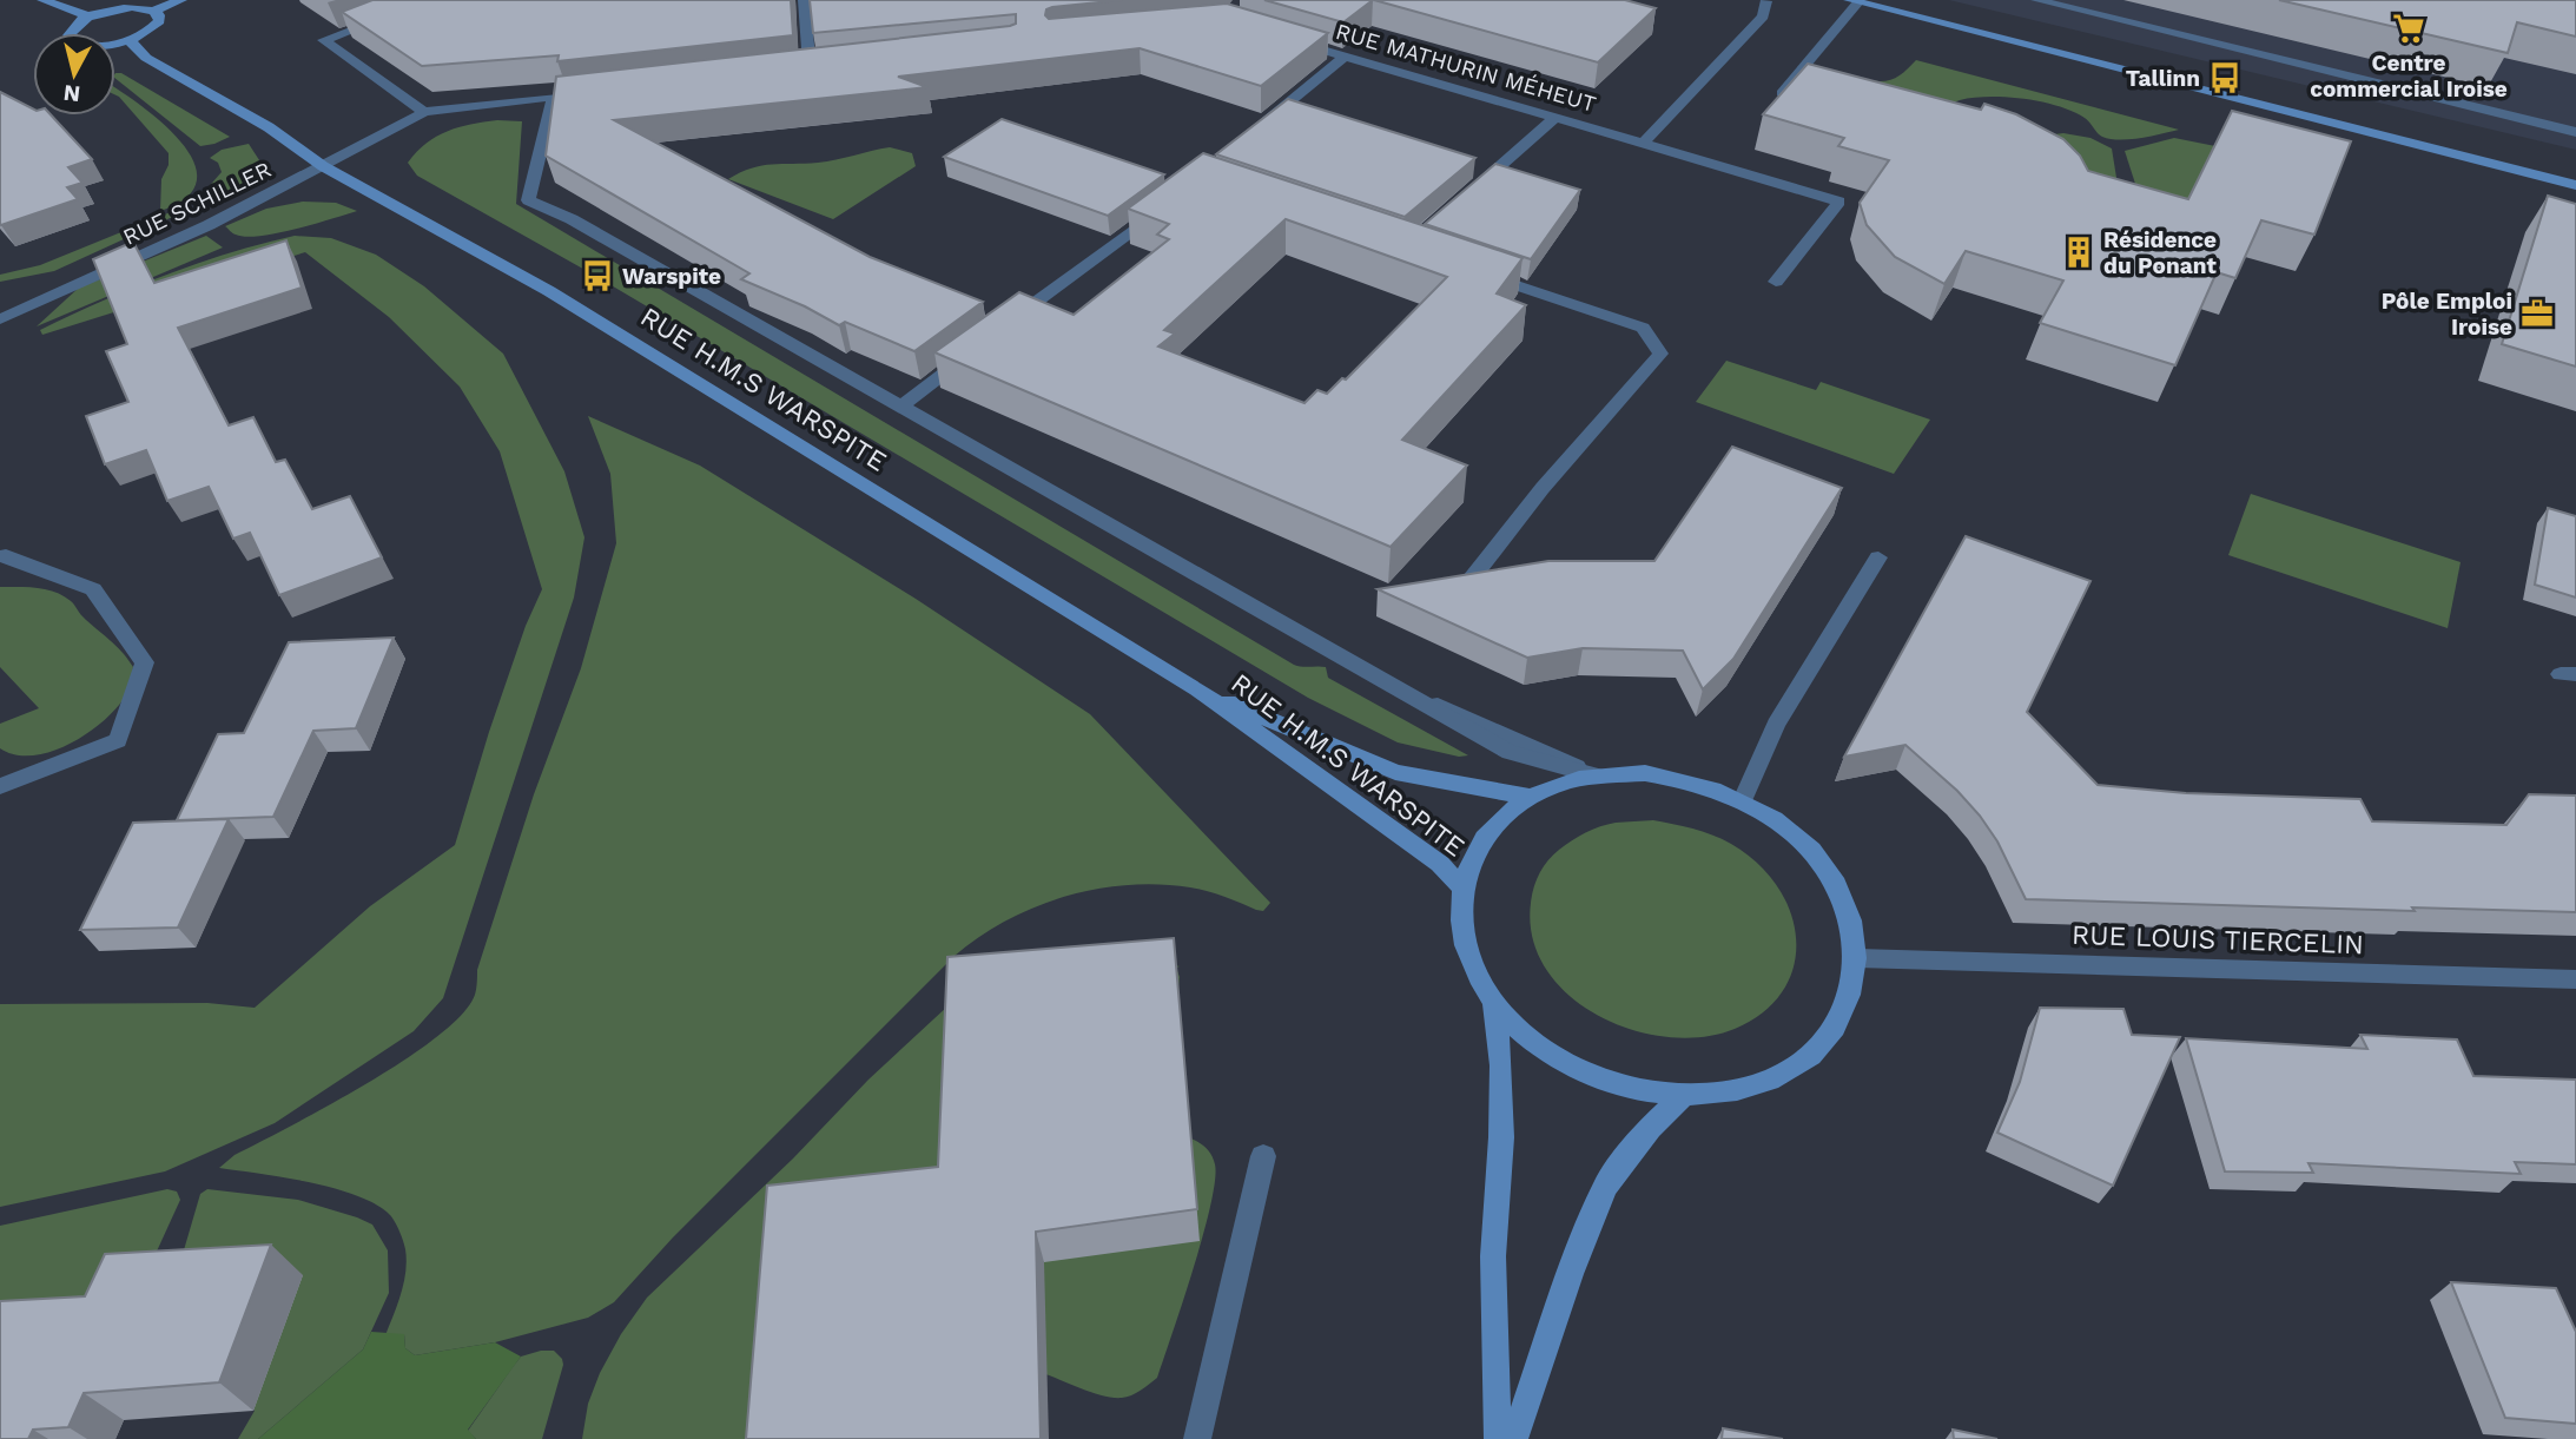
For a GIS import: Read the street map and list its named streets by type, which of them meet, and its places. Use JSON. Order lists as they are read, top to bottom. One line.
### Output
{"streets":{"street":["RUE MATHURIN MÉHEUT","RUE SCHILLER","RUE H.M.S WARSPITE","RUE LOUIS TIERCELIN"]},"crossings":[["RUE SCHILLER","RUE H.M.S WARSPITE"]],"places":{"supermarket":["Centre commercial Iroise"],"bus stop":["Tallinn","Warspite"],"building":["Résidence du Ponant"],"office":["Pôle Emploi Iroise"]},"north":"bottom"}
